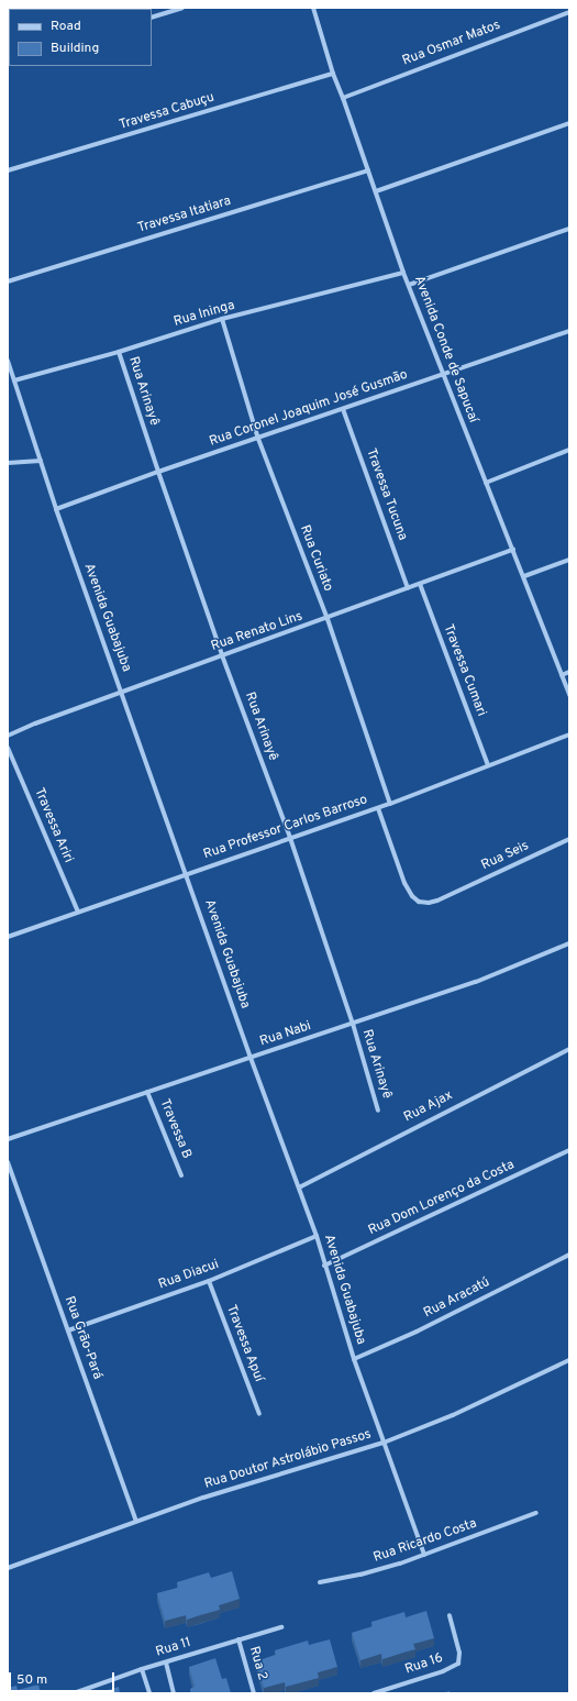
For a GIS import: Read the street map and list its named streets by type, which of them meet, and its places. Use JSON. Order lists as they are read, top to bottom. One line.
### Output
{"streets":{"street":["Rua Osmar Matos","Travessa Cabuçu","Travessa Itatiara","Rua Ininga","Avenida Conde de Sapucaí","Rua Arinayê","Rua Coronel Joaquim José Gusmão","Travessa Tucuna","Rua Curiato","Avenida Guabajuba","Rua Renato Lins","Travessa Cumari","Travessa Ariri","Rua Professor Carlos Barroso","Rua Seis","Rua Nabi","Rua Ajax","Travessa B","Rua Dom Lorenço da Costa","Rua Diacui","Rua Aracatú","Rua Grão-Pará","Travessa Apuí","Rua Doutor Astrolábio Passos","Rua Ricardo Costa","Rua 11","Rua 2","Rua 16"]},"crossings":[["Rua Osmar Matos","Avenida Conde de Sapucaí"],["Travessa Cabuçu","Avenida Conde de Sapucaí"],["Travessa Itatiara","Avenida Conde de Sapucaí"],["Rua Ininga","Avenida Conde de Sapucaí"],["Rua Ininga","Rua Arinayê"],["Rua Ininga","Rua Curiato"],["Rua Ininga","Avenida Guabajuba"],["Avenida Conde de Sapucaí","Rua Coronel Joaquim José Gusmão"],["Avenida Conde de Sapucaí","Rua Renato Lins"],["Rua Arinayê","Rua Coronel Joaquim José Gusmão"],["Rua Arinayê","Rua Renato Lins"],["Rua Arinayê","Rua Professor Carlos Barroso"],["Rua Arinayê","Rua Nabi"],["Rua Coronel Joaquim José Gusmão","Travessa Tucuna"],["Rua Coronel Joaquim José Gusmão","Rua Curiato"],["Rua Coronel Joaquim José Gusmão","Avenida Guabajuba"],["Travessa Tucuna","Rua Renato Lins"],["Rua Curiato","Rua Renato Lins"],["Rua Curiato","Rua Professor Carlos Barroso"],["Avenida Guabajuba","Rua Renato Lins"],["Avenida Guabajuba","Rua Professor Carlos Barroso"],["Avenida Guabajuba","Rua Nabi"],["Avenida Guabajuba","Rua Ajax"],["Avenida Guabajuba","Rua Dom Lorenço da Costa"],["Avenida Guabajuba","Rua Diacui"],["Avenida Guabajuba","Rua Aracatú"],["Avenida Guabajuba","Rua Doutor Astrolábio Passos"],["Avenida Guabajuba","Rua Ricardo Costa"],["Rua Renato Lins","Travessa Cumari"],["Travessa Cumari","Rua Professor Carlos Barroso"],["Travessa Ariri","Rua Professor Carlos Barroso"],["Rua Professor Carlos Barroso","Rua Seis"],["Rua Nabi","Travessa B"],["Rua Diacui","Rua Grão-Pará"],["Rua Diacui","Travessa Apuí"],["Rua Grão-Pará","Rua Doutor Astrolábio Passos"],["Rua 11","Rua 2"]],"legend":["Road","Building"],"scale_bar":"50 m"}
